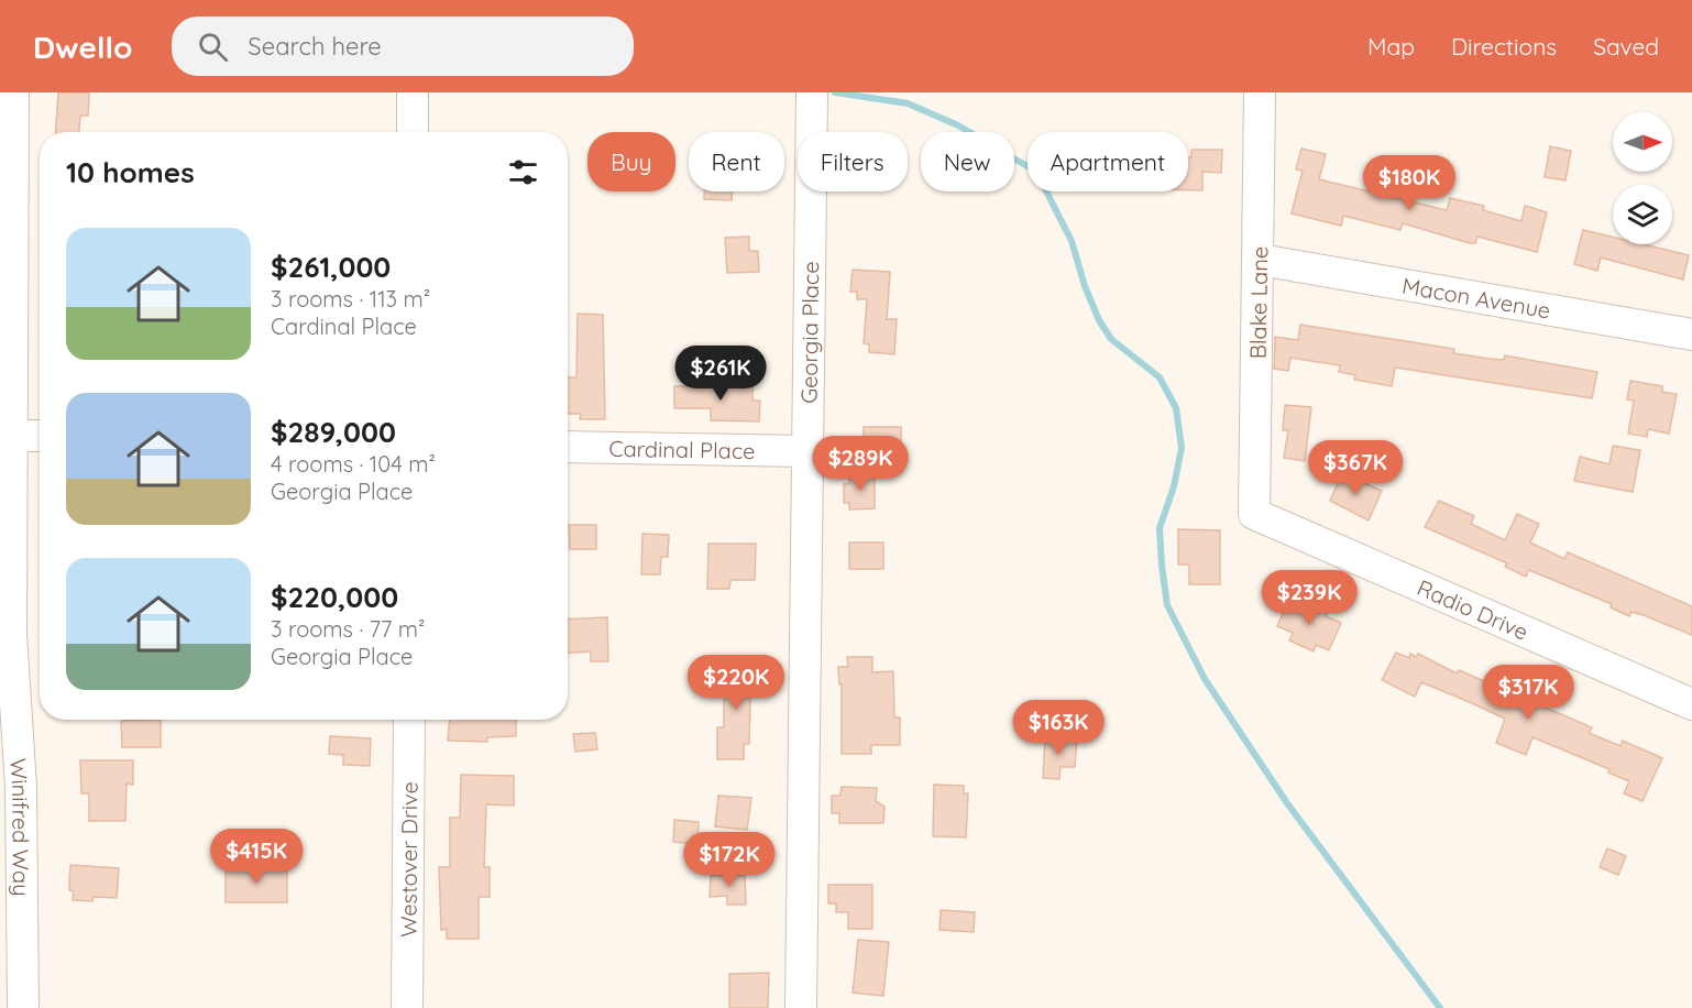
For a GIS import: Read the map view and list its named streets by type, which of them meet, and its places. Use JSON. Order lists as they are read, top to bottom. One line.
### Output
{"streets":{"street":["Macon Avenue","Blake Lane","Georgia Place","Cardinal Place","Radio Drive","Winifred Way","Westover Drive"]},"crossings":[["Macon Avenue","Blake Lane"],["Blake Lane","Radio Drive"],["Georgia Place","Cardinal Place"]],"north":"right","page":{"header":"Dwello","search":"Search here","nav":["Map","Directions","Saved"],"chip":["Buy","Rent","Filters","New","Apartment"],"heading":"10 homes","price":["$180K","$261K","$289K","$367K","$239K","$220K","$317K","$163K","$415K","$172K"],"list":[{"name":"$261,000","note":"3 rooms · 113 m² · Cardinal Place"},{"name":"$289,000","note":"4 rooms · 104 m² · Georgia Place"},{"name":"$220,000","note":"3 rooms · 77 m² · Georgia Place"}]}}
